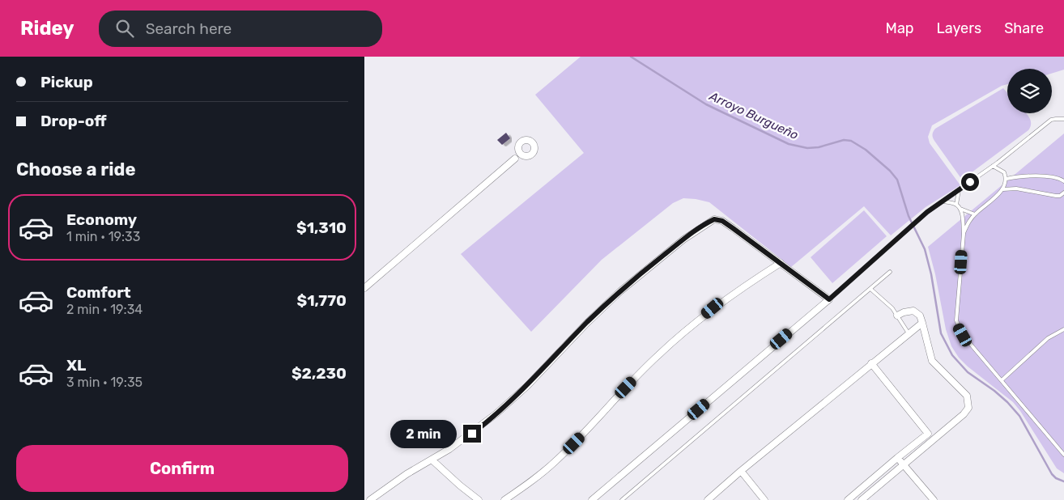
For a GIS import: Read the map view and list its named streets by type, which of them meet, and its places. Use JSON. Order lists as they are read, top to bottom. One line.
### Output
{"water":["Arroyo Burgueño"],"page":{"header":"Ridey","search":"Search here","nav":["Map","Layers","Share"],"banner":["Pickup","Drop-off"],"heading":"Choose a ride","list":[{"name":"Economy","note":"1 min · 19:33","value":"$1,310"},{"name":"Comfort","note":"2 min · 19:34","value":"$1,770"},{"name":"XL","note":"3 min · 19:35","value":"$2,230"}],"bubble":"2 min","buttons":"Confirm"}}
